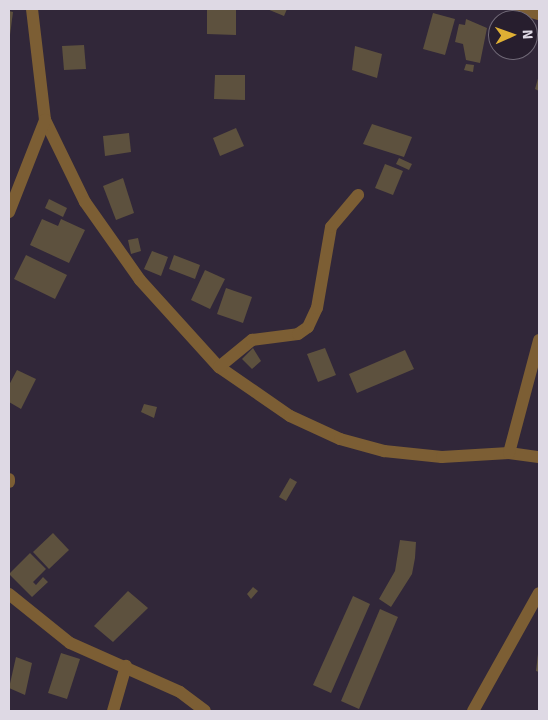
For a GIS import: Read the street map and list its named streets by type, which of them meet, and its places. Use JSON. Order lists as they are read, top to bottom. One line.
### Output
{"north":"right"}
